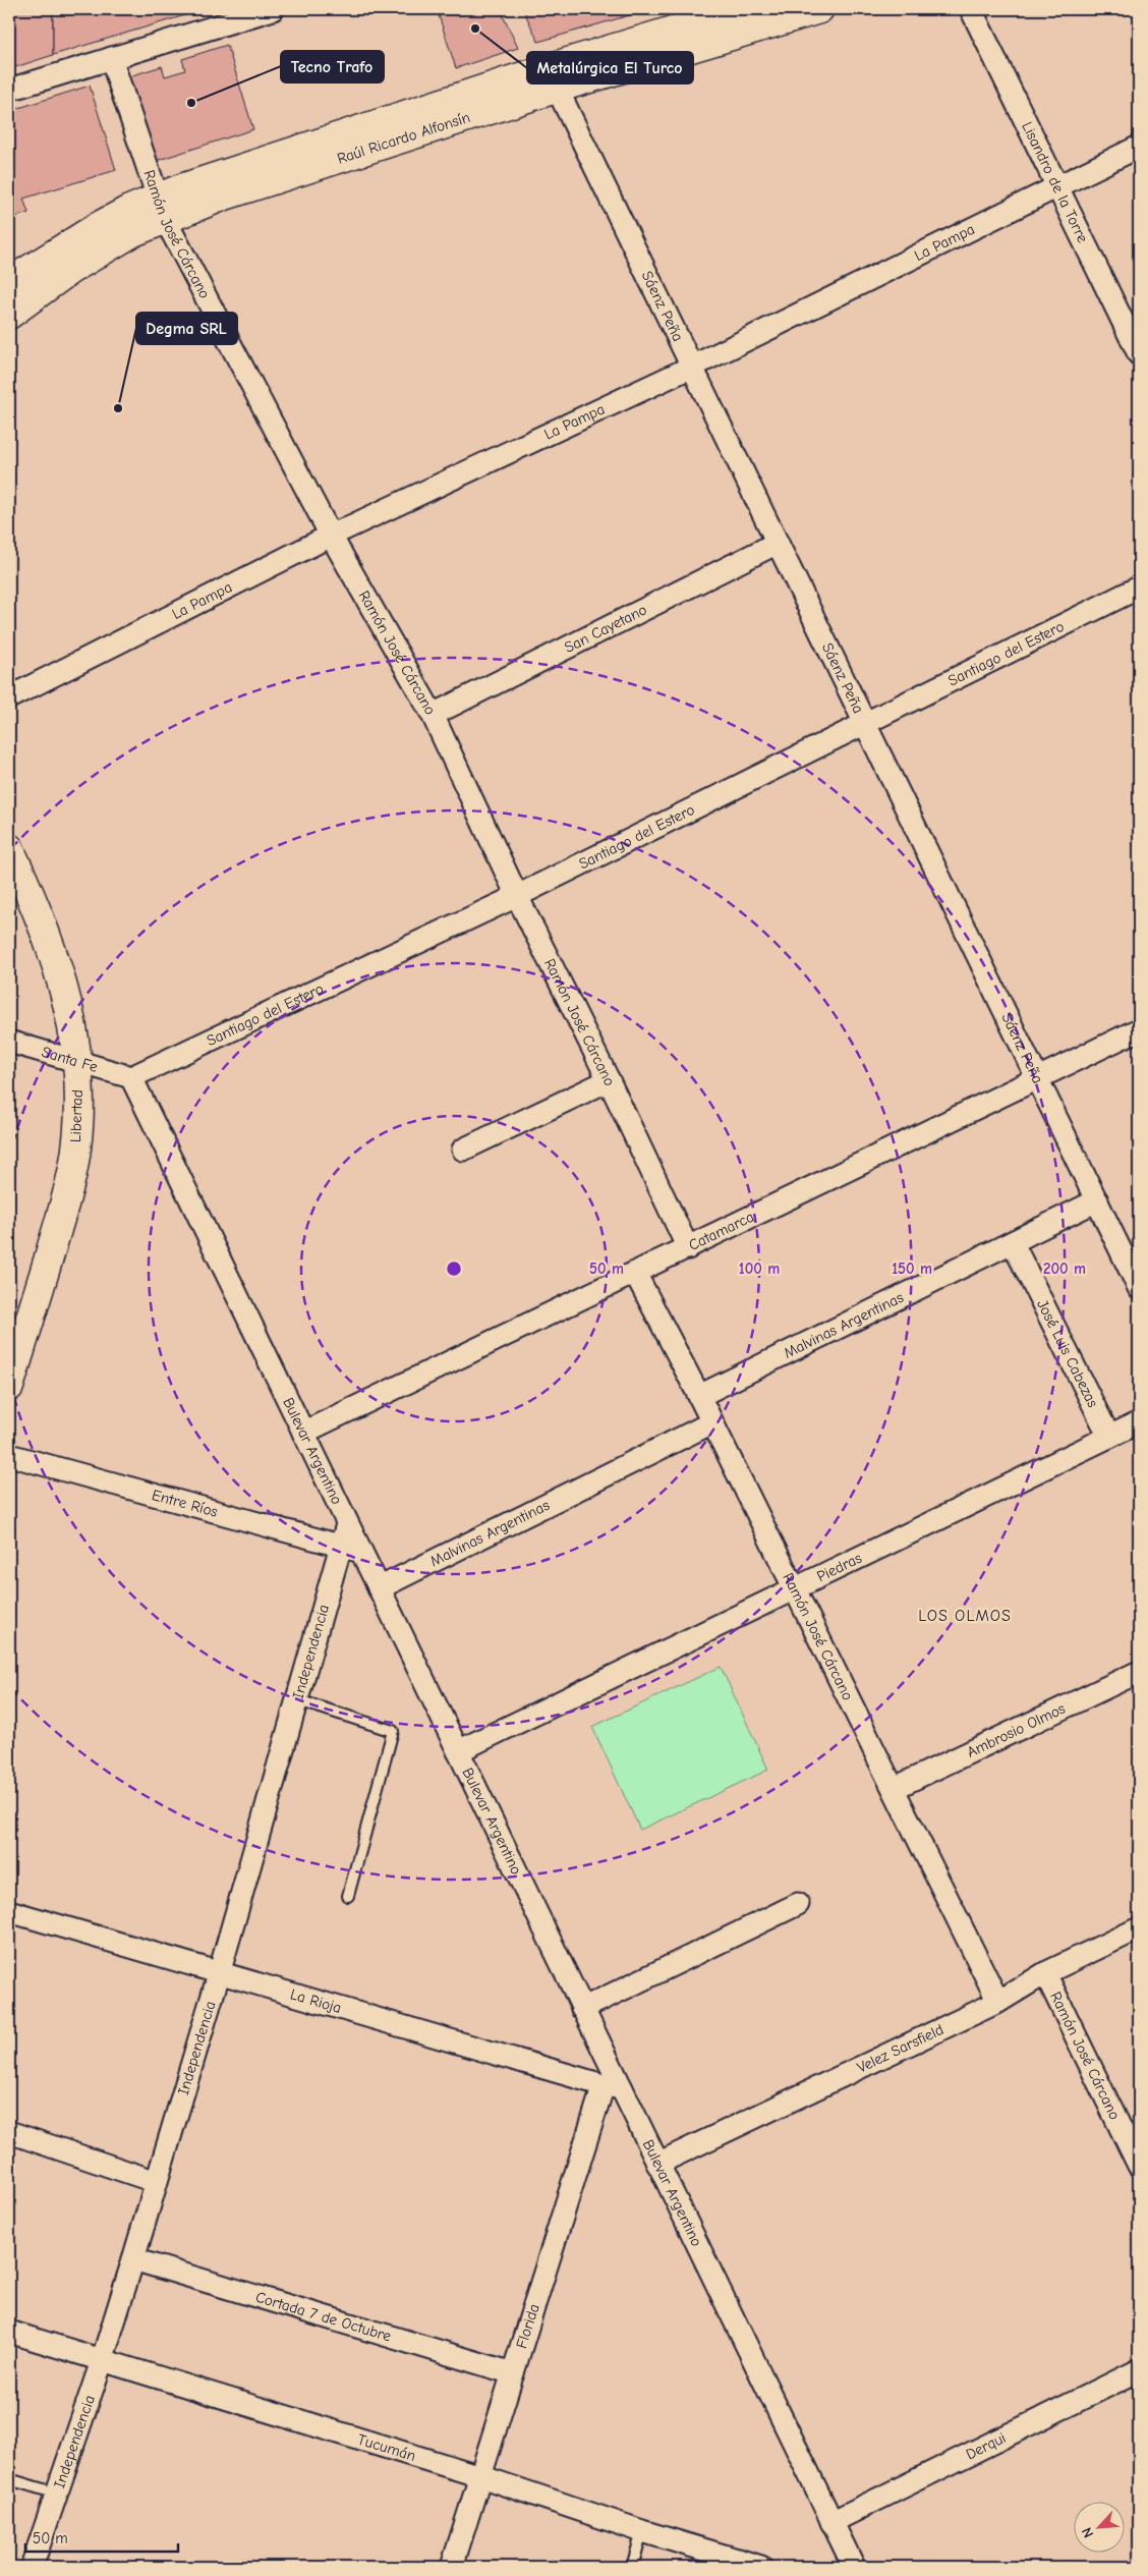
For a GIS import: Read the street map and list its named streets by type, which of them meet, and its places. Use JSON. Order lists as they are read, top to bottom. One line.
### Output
{"streets":{"main road":["Raúl Ricardo Alfonsín","Libertad"],"street":["Lisandro de la Torre","Ramón José Cárcano","La Pampa","Sáenz Peña","San Cayetano","Santiago del Estero","Santa Fe","Catamarca","Malvinas Argentinas","José Luis Cabezas","Bulevar Argentino","Entre Ríos","Piedras","Independencia","Ambrosio Olmos","La Rioja","Velez Sarsfield","Cortada 7 de Octubre","Florida","Derqui","Tucumán"]},"crossings":[["Raúl Ricardo Alfonsín","Ramón José Cárcano"],["Raúl Ricardo Alfonsín","Sáenz Peña"],["Lisandro de la Torre","La Pampa"],["Ramón José Cárcano","La Pampa"],["Ramón José Cárcano","San Cayetano"],["Ramón José Cárcano","Santiago del Estero"],["Ramón José Cárcano","Catamarca"],["Ramón José Cárcano","Malvinas Argentinas"],["Ramón José Cárcano","Piedras"],["Ramón José Cárcano","Ambrosio Olmos"],["Ramón José Cárcano","Velez Sarsfield"],["La Pampa","Sáenz Peña"],["Sáenz Peña","San Cayetano"],["Sáenz Peña","Santiago del Estero"],["Sáenz Peña","Catamarca"],["Sáenz Peña","Malvinas Argentinas"],["Santiago del Estero","Santa Fe"],["Santiago del Estero","Bulevar Argentino"],["Santa Fe","Libertad"],["Santa Fe","Bulevar Argentino"],["Catamarca","Bulevar Argentino"],["Malvinas Argentinas","José Luis Cabezas"],["Malvinas Argentinas","Bulevar Argentino"],["José Luis Cabezas","Piedras"],["Bulevar Argentino","Entre Ríos"],["Bulevar Argentino","Piedras"],["Bulevar Argentino","Independencia"],["Bulevar Argentino","La Rioja"],["Bulevar Argentino","Velez Sarsfield"],["Bulevar Argentino","Florida"],["Bulevar Argentino","Derqui"],["Entre Ríos","Independencia"],["Independencia","La Rioja"],["Independencia","Cortada 7 de Octubre"],["Independencia","Tucumán"],["La Rioja","Florida"],["Cortada 7 de Octubre","Florida"],["Florida","Tucumán"]],"districts":["LOS OLMOS"],"places":["Metalúrgica El Turco","Tecno Trafo","Degma SRL"],"scale_bar":"50 m","north":"bottom left","rings":["50 m","100 m","150 m","200 m"]}
